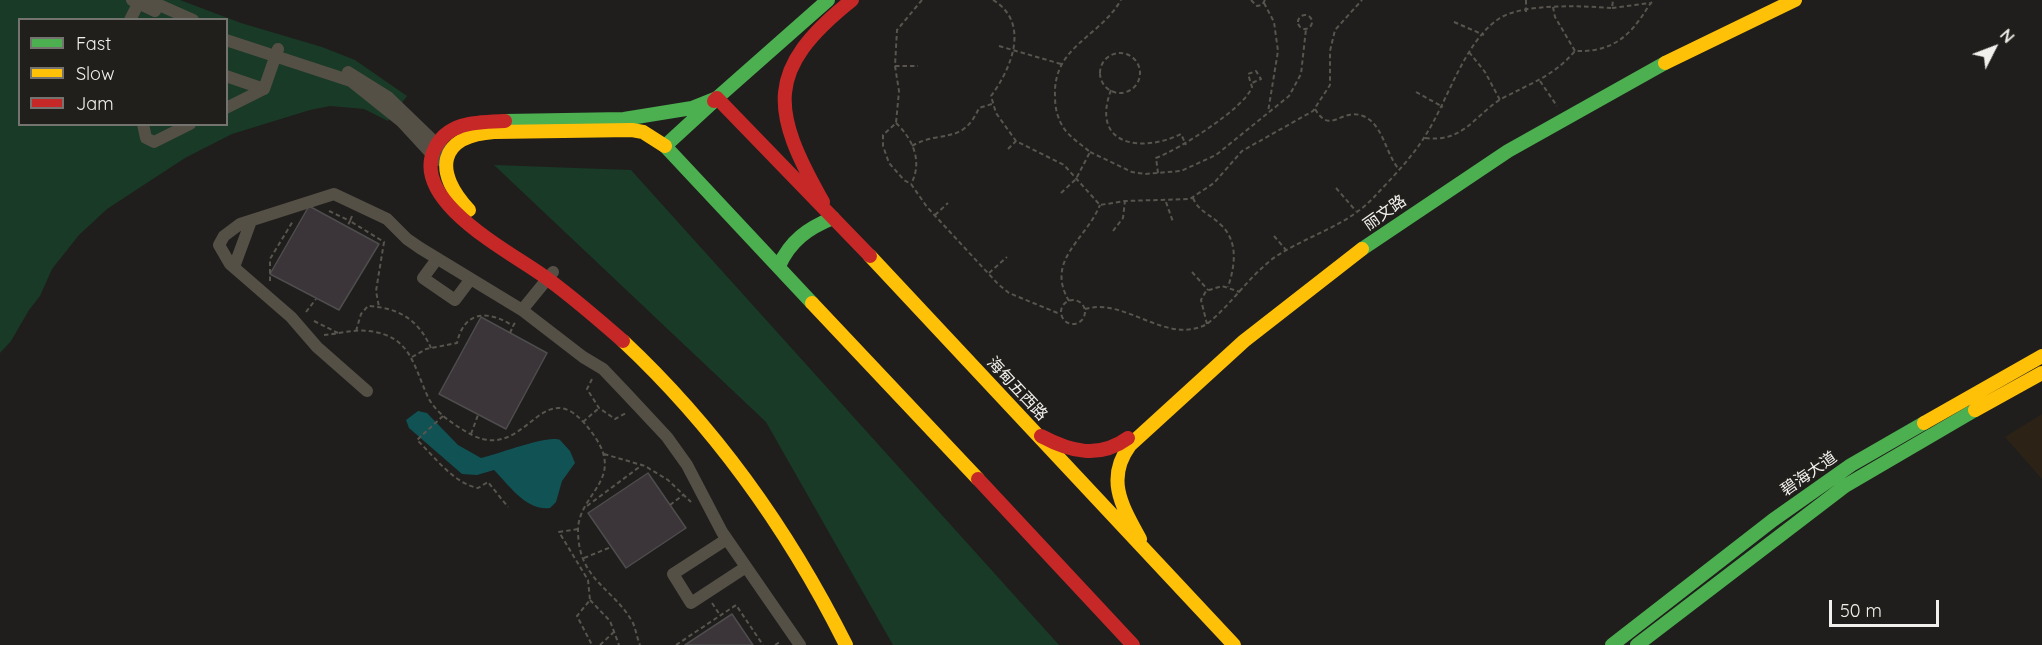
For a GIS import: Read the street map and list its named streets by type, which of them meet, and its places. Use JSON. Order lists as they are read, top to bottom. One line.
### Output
{"streets":{"street":["丽文路","海甸五西路","碧海大道"]},"crossings":[["丽文路","海甸五西路"]],"legend":["Fast","Slow","Jam"],"scale_bar":"50 m","north":"top right"}
